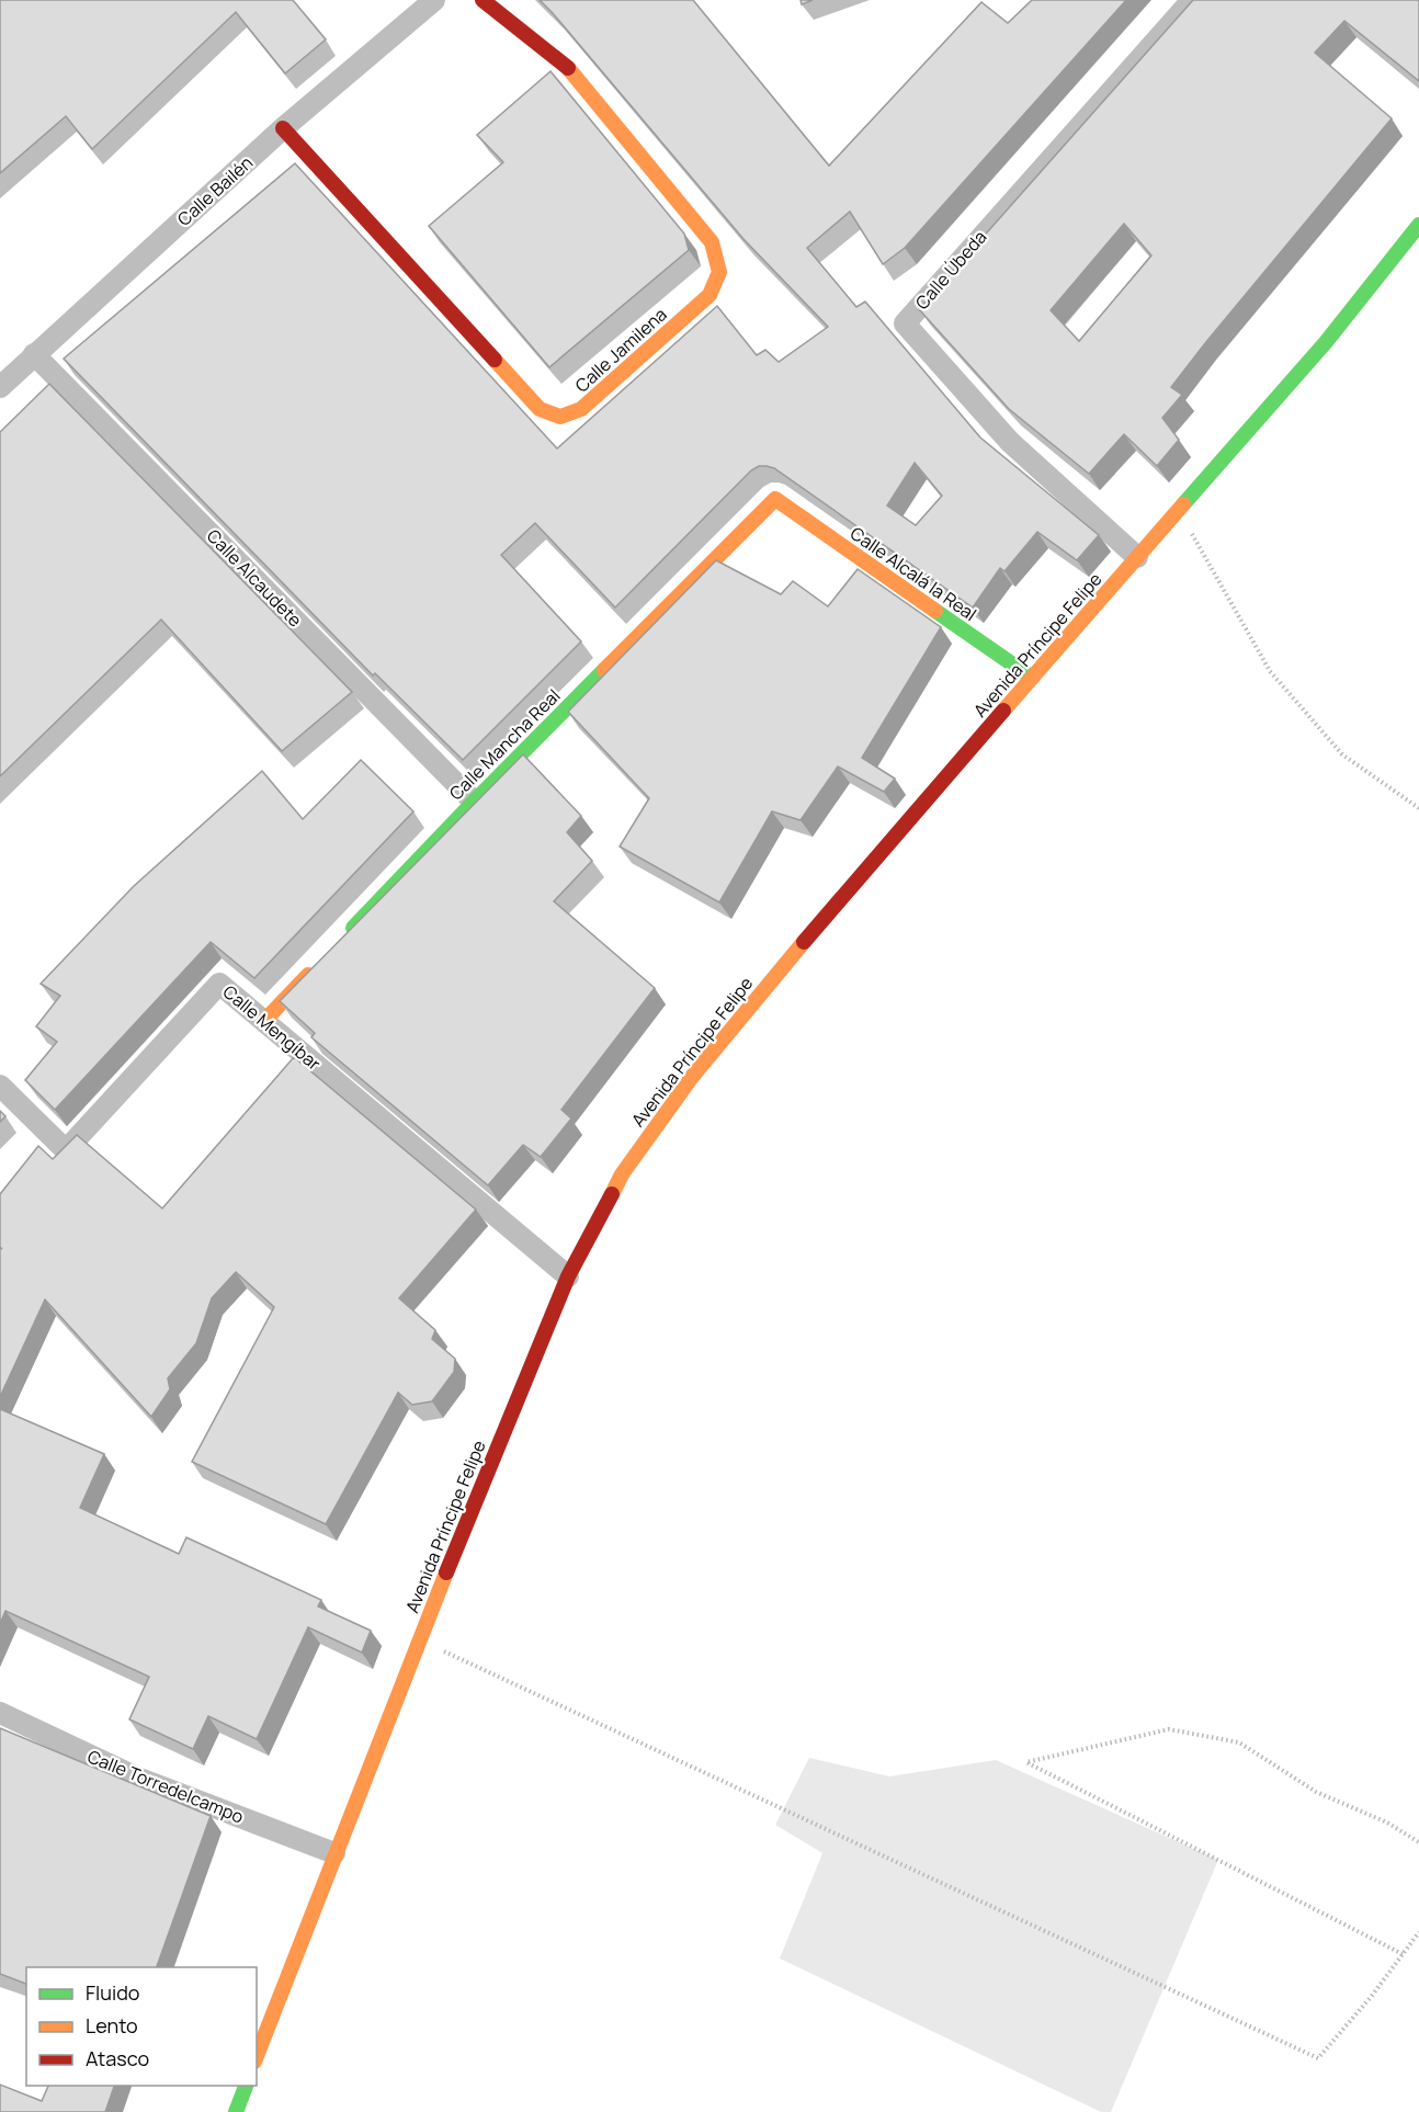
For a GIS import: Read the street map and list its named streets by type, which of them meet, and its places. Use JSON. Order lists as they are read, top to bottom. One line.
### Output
{"streets":{"main road":["Calle Jamilena","Calle Alcalá la Real","Avenida Príncipe Felipe","Calle Mancha Real"],"street":["Calle Bailén","Calle Úbeda","Calle Alcaudete","Calle Mengíbar","Calle Torredelcampo"]},"crossings":[["Calle Bailén","Calle Jamilena"],["Calle Bailén","Calle Alcaudete"],["Calle Úbeda","Avenida Príncipe Felipe"],["Calle Alcalá la Real","Avenida Príncipe Felipe"],["Calle Alcalá la Real","Calle Mancha Real"],["Calle Alcaudete","Calle Mancha Real"],["Avenida Príncipe Felipe","Calle Mengíbar"],["Avenida Príncipe Felipe","Calle Torredelcampo"]],"legend":["Fluido","Lento","Atasco"]}
